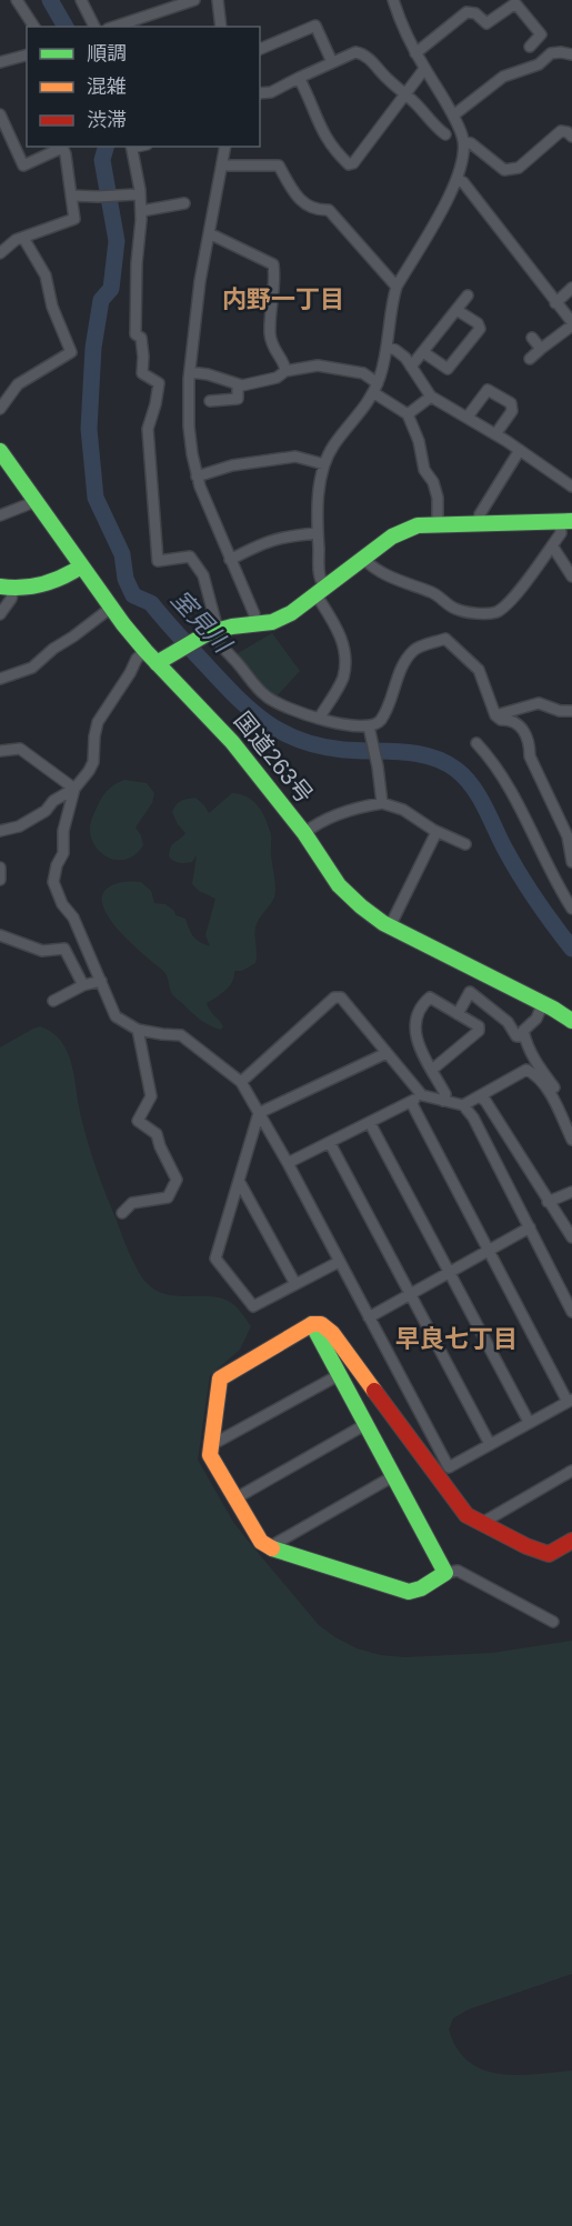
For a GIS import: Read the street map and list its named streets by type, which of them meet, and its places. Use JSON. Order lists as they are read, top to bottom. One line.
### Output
{"streets":{"main road":["国道263号"]},"districts":["内野一丁目","早良七丁目"],"water":["室見川"],"legend":["順調","混雑","渋滞"]}
